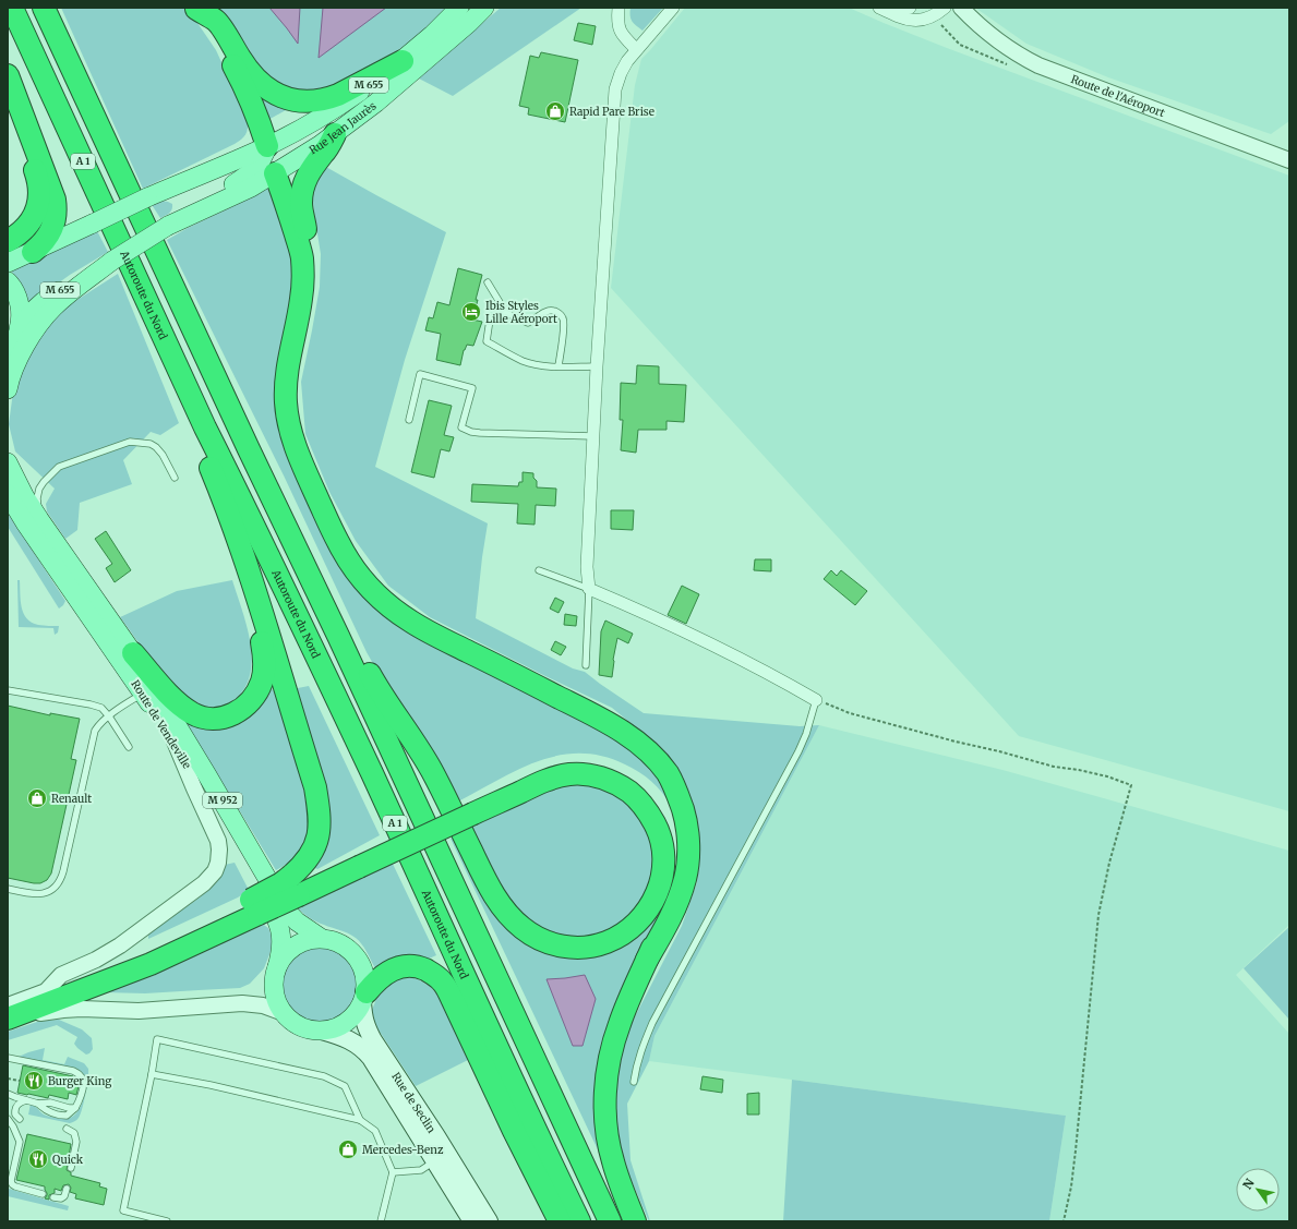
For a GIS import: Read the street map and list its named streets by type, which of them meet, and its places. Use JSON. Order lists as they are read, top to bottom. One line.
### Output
{"streets":{"highway":["A 1","Autoroute du Nord"],"main road":["M 655","Rue Jean Jaurès","Route de Vendeville","M 952","Rue de Seclin"],"street":["Route de l'Aéroport"]},"crossings":[["M 655","Rue Jean Jaurès"],["Route de Vendeville","M 952"],["Route de Vendeville","Rue de Seclin"]],"places":{"shop":["Rapid Pare Brise","Renault","Mercedes-Benz"],"hotel":["Ibis Styles Lille Aéroport"],"restaurant":["Burger King","Quick"]},"north":"top left"}
